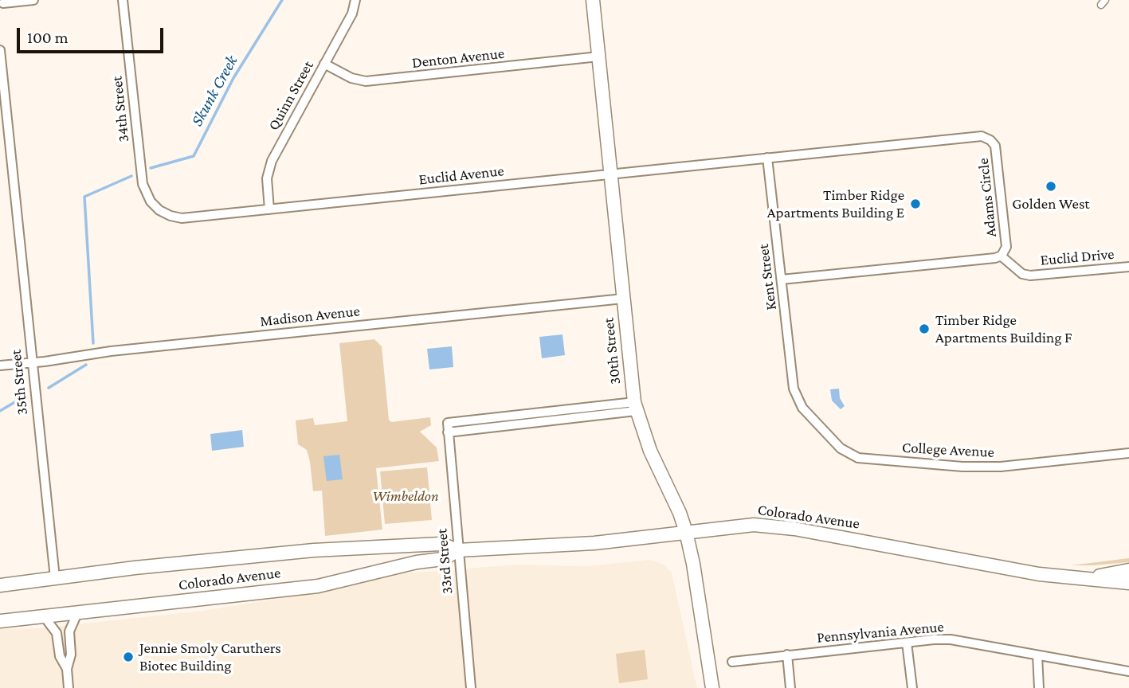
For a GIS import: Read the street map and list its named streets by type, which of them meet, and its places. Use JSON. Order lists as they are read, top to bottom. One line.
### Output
{"streets":{"main road":["30th Street","Colorado Avenue"],"street":["Denton Avenue","Quinn Street","34th Street","Euclid Avenue","Adams Circle","Euclid Drive","Kent Street","Madison Avenue","35th Street","College Avenue","33rd Street","Pennsylvania Avenue"]},"crossings":[["Denton Avenue","Quinn Street"],["Denton Avenue","30th Street"],["Quinn Street","Euclid Avenue"],["34th Street","Euclid Avenue"],["Euclid Avenue","Adams Circle"],["Euclid Avenue","Kent Street"],["Euclid Avenue","30th Street"],["Adams Circle","Euclid Drive"],["Adams Circle","Kent Street"],["Kent Street","College Avenue"],["Madison Avenue","30th Street"],["Madison Avenue","35th Street"],["30th Street","Colorado Avenue"],["30th Street","33rd Street"],["35th Street","Colorado Avenue"],["Colorado Avenue","33rd Street"]],"water":["Skunk Creek"],"parks":["Wimbeldon"],"places":["Golden West","Timber Ridge Apartments Building E","Timber Ridge Apartments Building F","Jennie Smoly Caruthers Biotec Building"],"scale_bar":"100 m"}
